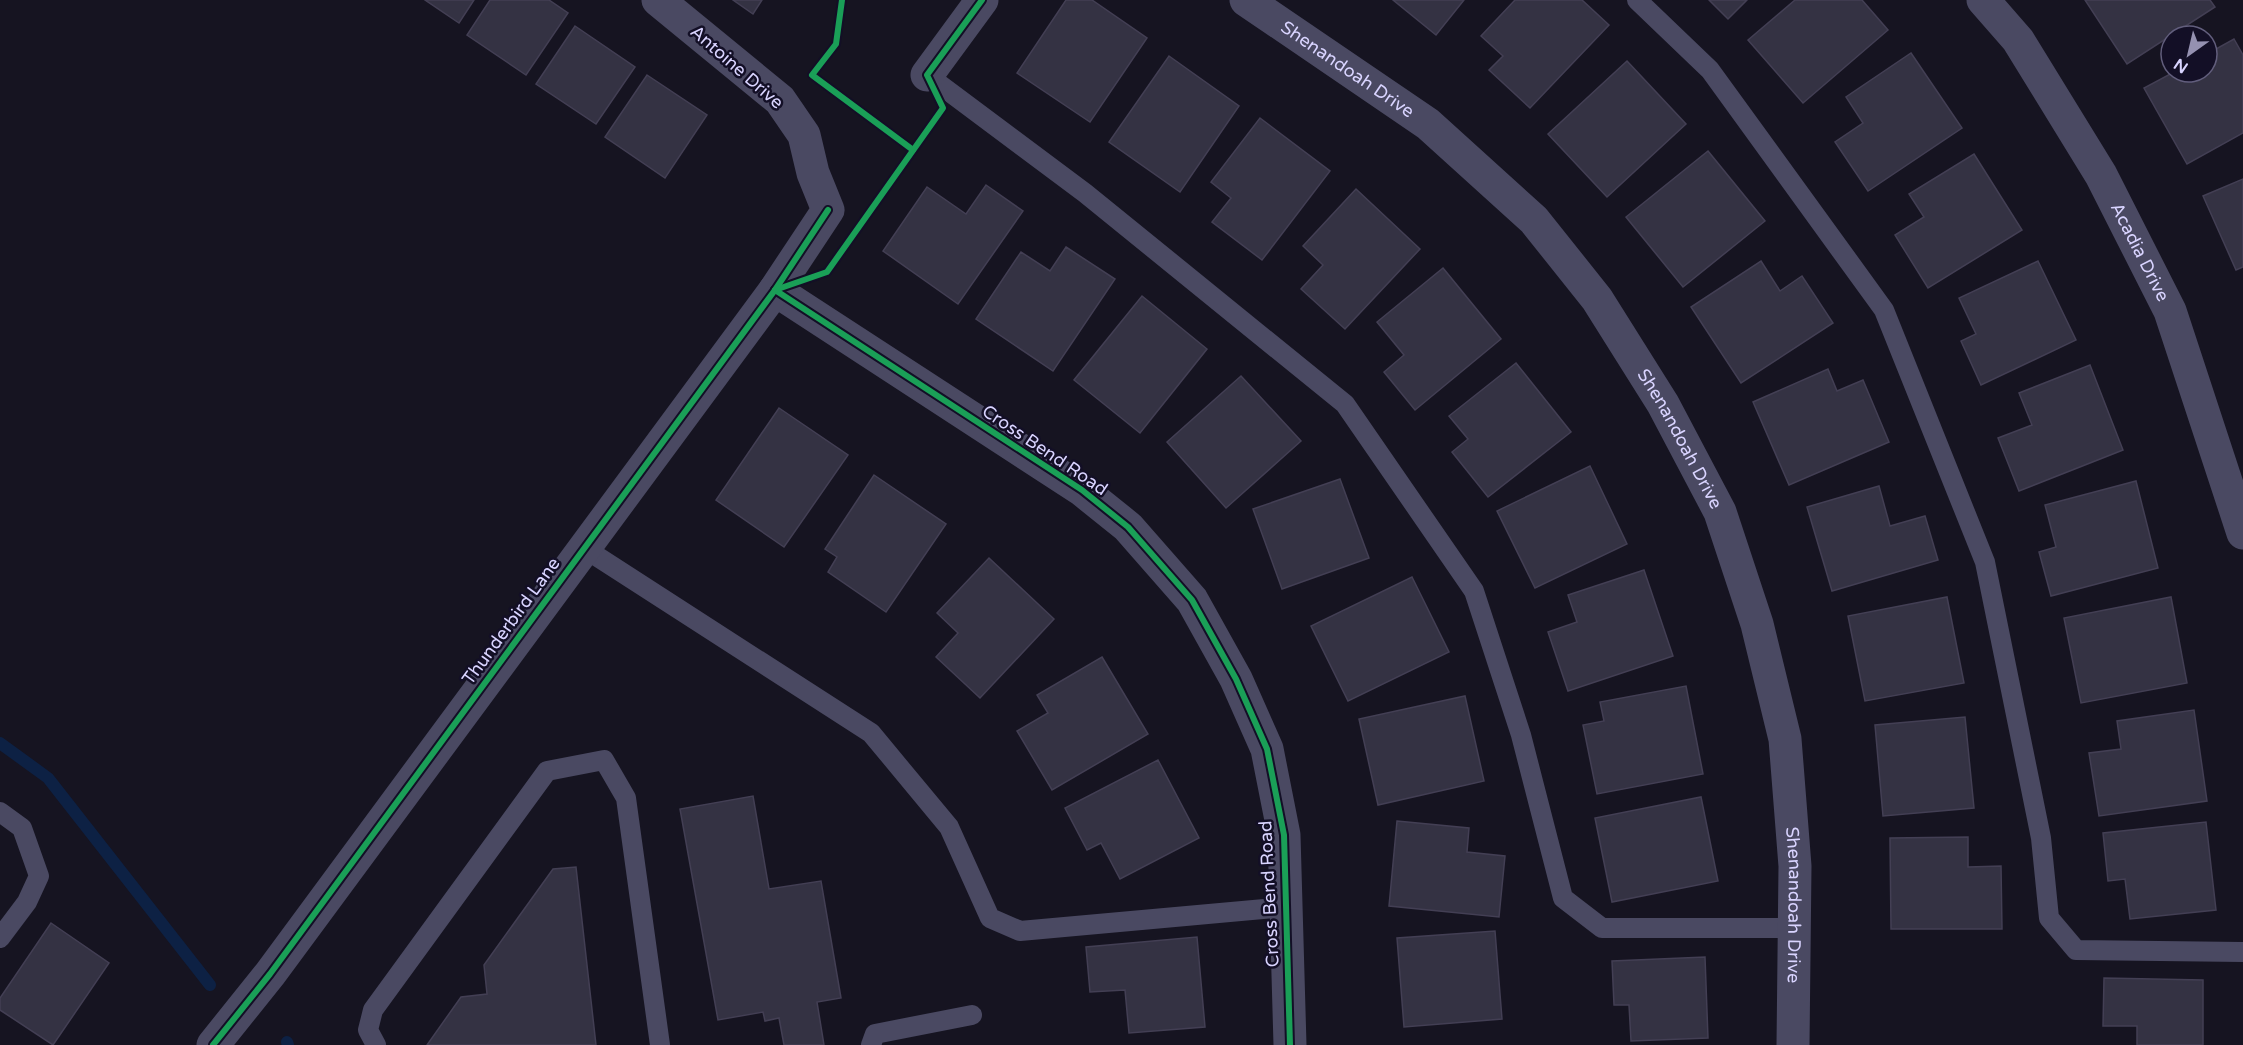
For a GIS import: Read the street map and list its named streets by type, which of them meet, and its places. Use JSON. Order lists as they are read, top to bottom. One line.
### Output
{"streets":{"street":["Antoine Drive","Shenandoah Drive","Acadia Drive","Cross Bend Road","Thunderbird Lane"]},"crossings":[["Antoine Drive","Thunderbird Lane"],["Cross Bend Road","Thunderbird Lane"]],"north":"bottom left"}
